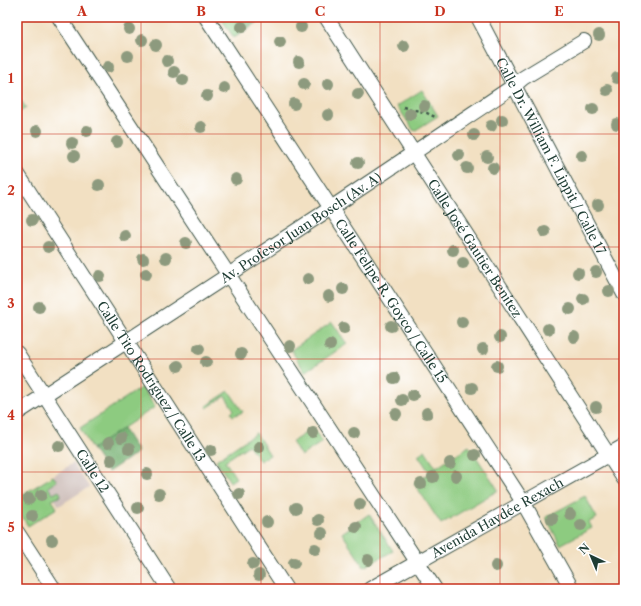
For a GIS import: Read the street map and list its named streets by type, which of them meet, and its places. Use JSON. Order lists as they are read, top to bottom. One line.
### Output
{"streets":{"street":["Calle Dr. William F. Lippit / Calle 17","Av. Profesor Juan Bosch (Av. A)","Calle José Gautier Benítez","Calle Felipe R. Goyco / Calle 15","Calle Tito Rodríguez / Calle 13","Calle 12","Avenida Haydée Rexach"]},"crossings":[["Calle Dr. William F. Lippit / Calle 17","Av. Profesor Juan Bosch (Av. A)"],["Av. Profesor Juan Bosch (Av. A)","Calle José Gautier Benítez"],["Av. Profesor Juan Bosch (Av. A)","Calle Felipe R. Goyco / Calle 15"],["Av. Profesor Juan Bosch (Av. A)","Calle Tito Rodríguez / Calle 13"],["Av. Profesor Juan Bosch (Av. A)","Calle 12"],["Calle José Gautier Benítez","Avenida Haydée Rexach"],["Calle Felipe R. Goyco / Calle 15","Avenida Haydée Rexach"]],"north":"top left","grid":{"columns":["A","B","C","D","E"],"rows":["1","2","3","4","5"]}}
